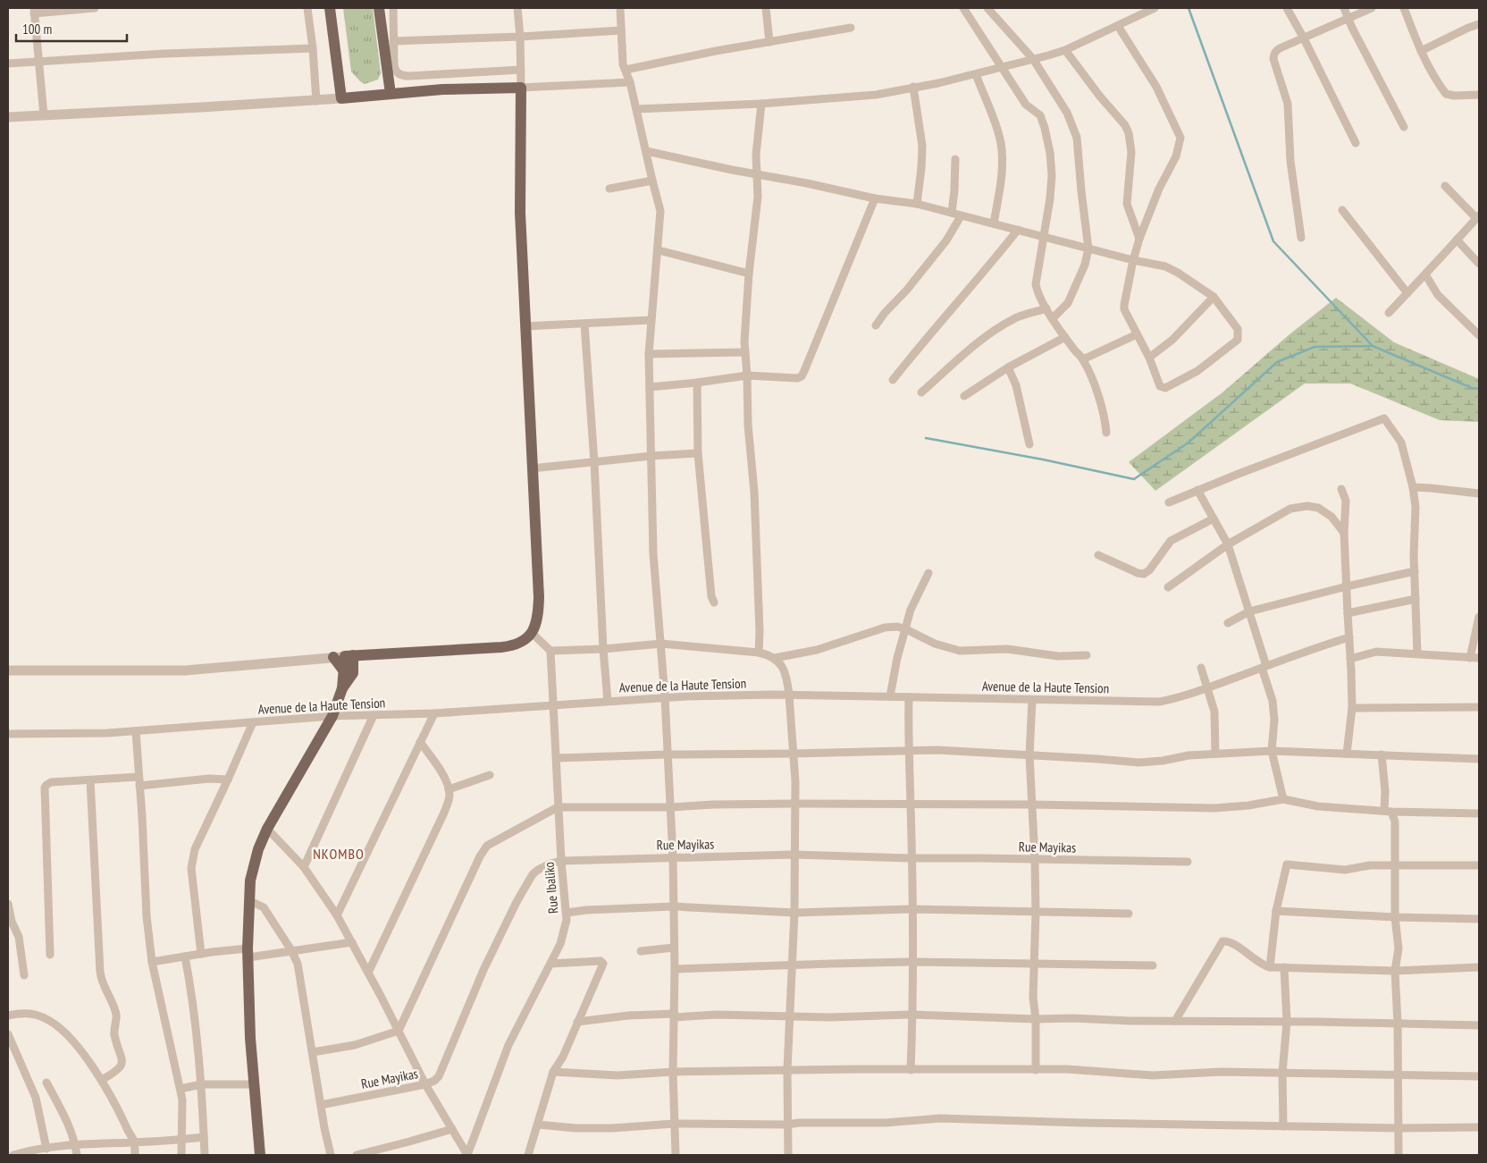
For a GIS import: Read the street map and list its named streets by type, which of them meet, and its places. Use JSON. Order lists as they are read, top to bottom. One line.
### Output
{"streets":{"street":["Avenue de la Haute Tension","Rue Mayikas","Rue Ibaliko"]},"crossings":[["Avenue de la Haute Tension","Rue Ibaliko"],["Rue Mayikas","Rue Ibaliko"]],"districts":["NKOMBO"],"scale_bar":"100 m"}
